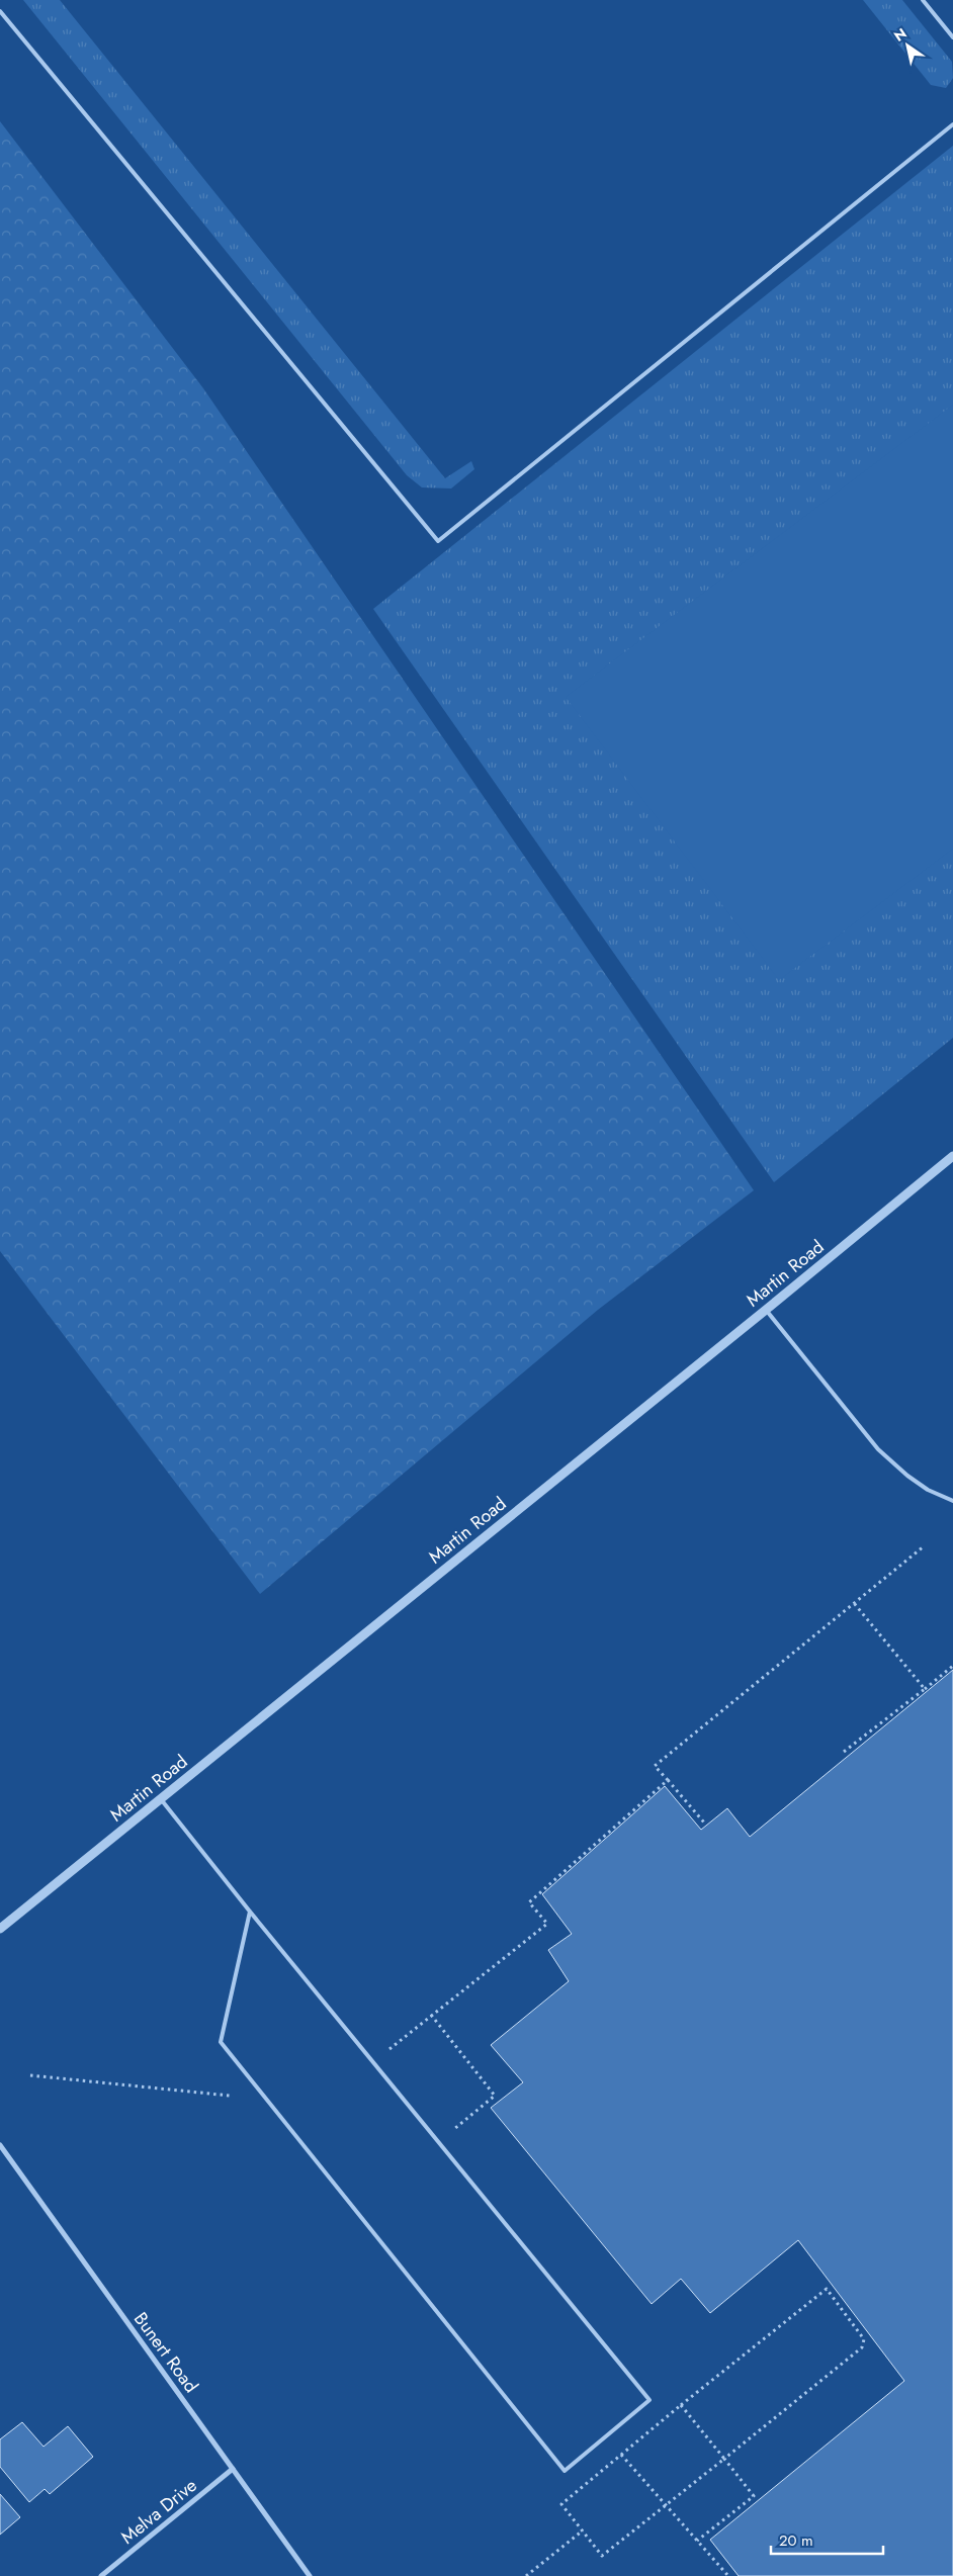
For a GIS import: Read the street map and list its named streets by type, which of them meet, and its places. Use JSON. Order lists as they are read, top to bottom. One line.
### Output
{"streets":{"street":["Martin Road","Bunert Road","Melva Drive"]},"crossings":[["Bunert Road","Melva Drive"]],"scale_bar":"20 m","north":"top left"}
